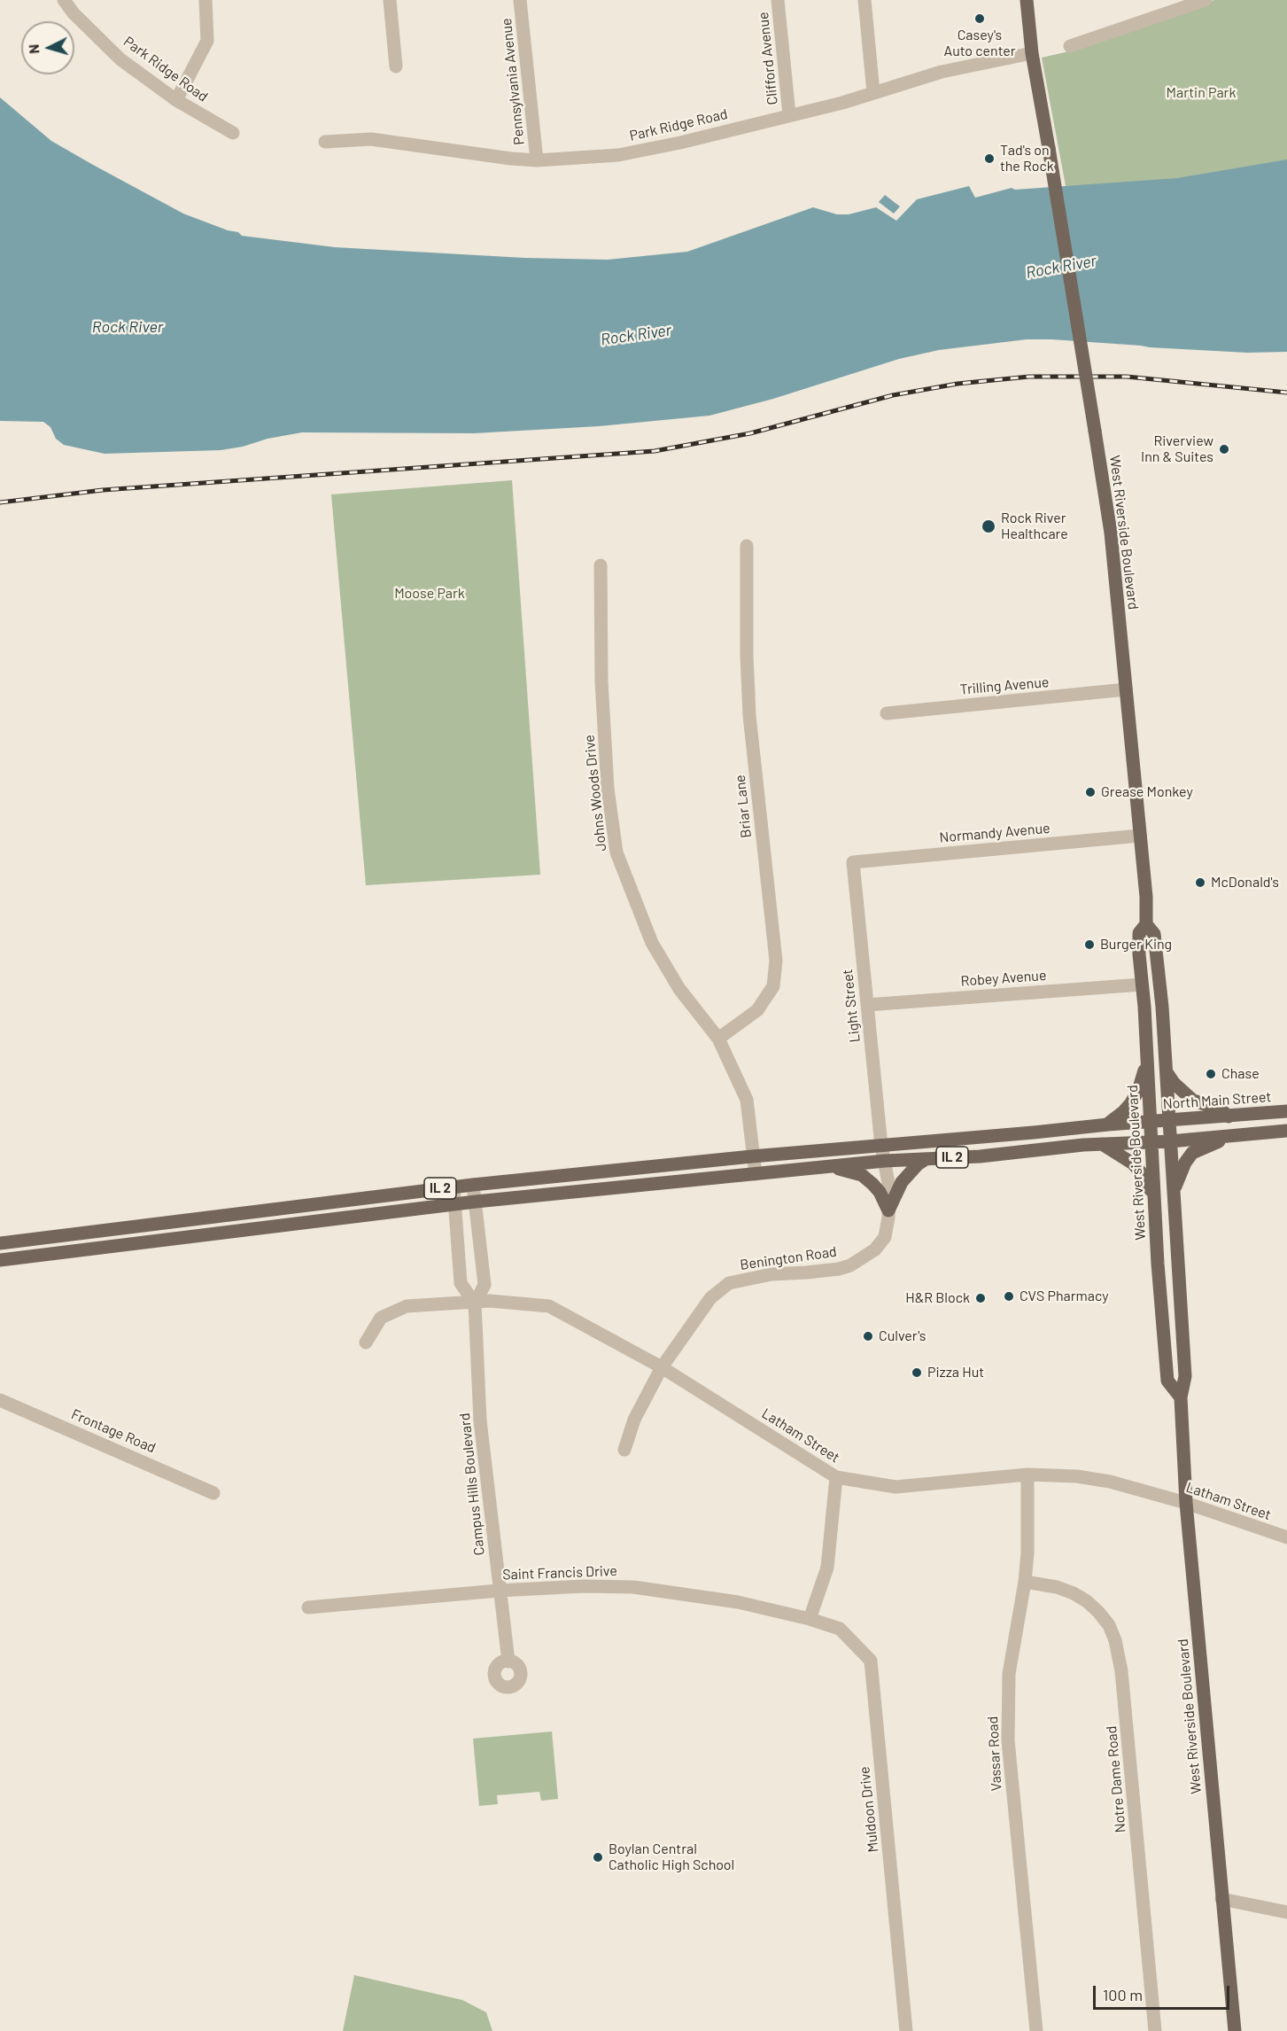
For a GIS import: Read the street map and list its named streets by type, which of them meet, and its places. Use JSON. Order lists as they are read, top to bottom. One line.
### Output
{"streets":{"main road":["West Riverside Boulevard","North Main Street","IL 2"],"street":["Clifford Avenue","Park Ridge Road","Pennsylvania Avenue","Trilling Avenue","Johns Woods Drive","Briar Lane","Normandy Avenue","Robey Avenue","Light Street","Benington Road","Frontage Road","Latham Street","Campus Hills Boulevard","Saint Francis Drive","Vassar Road","Notre Dame Road","Muldoon Drive"]},"crossings":[["Clifford Avenue","Park Ridge Road"],["Park Ridge Road","Pennsylvania Avenue"],["Park Ridge Road","West Riverside Boulevard"],["West Riverside Boulevard","Trilling Avenue"],["West Riverside Boulevard","Normandy Avenue"],["West Riverside Boulevard","Robey Avenue"],["West Riverside Boulevard","North Main Street"],["West Riverside Boulevard","IL 2"],["West Riverside Boulevard","Latham Street"],["Johns Woods Drive","Briar Lane"],["Johns Woods Drive","IL 2"],["Normandy Avenue","Light Street"],["Robey Avenue","Light Street"],["Light Street","IL 2"],["Light Street","Benington Road"],["North Main Street","IL 2"],["IL 2","Benington Road"],["IL 2","Campus Hills Boulevard"],["Benington Road","Latham Street"],["Latham Street","Campus Hills Boulevard"],["Latham Street","Vassar Road"],["Campus Hills Boulevard","Saint Francis Drive"],["Saint Francis Drive","Muldoon Drive"],["Vassar Road","Notre Dame Road"]],"water":["Rock River"],"parks":["Martin Park","Moose Park"],"places":["Casey's Auto center","Tad's on the Rock","Riverview Inn & Suites","Rock River Healthcare","Grease Monkey","McDonald's","Burger King","Chase","CVS Pharmacy","H&R Block","Culver's","Pizza Hut","Boylan Central Catholic High School"],"scale_bar":"100 m","north":"left"}
